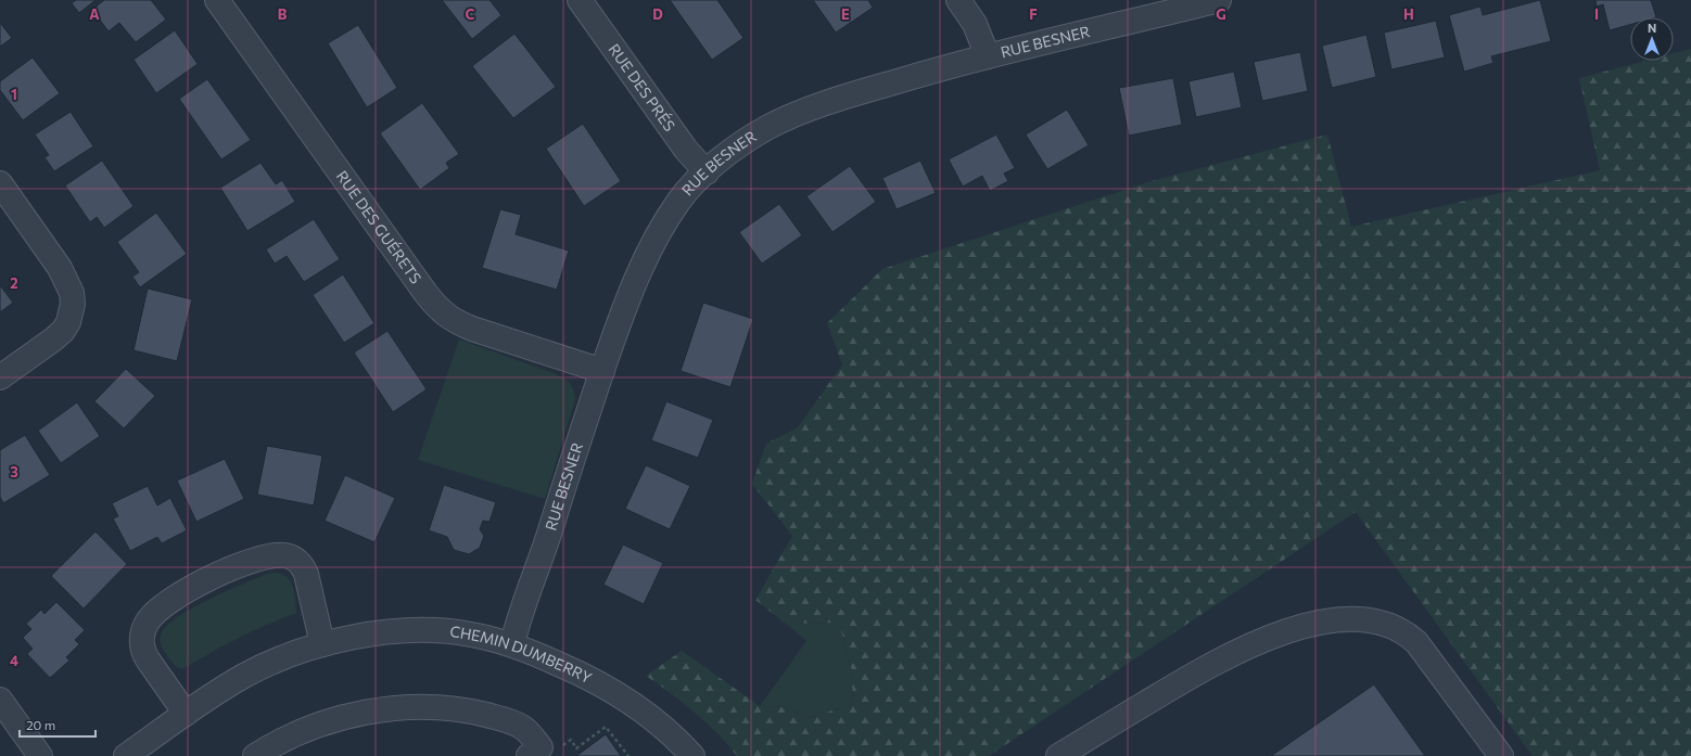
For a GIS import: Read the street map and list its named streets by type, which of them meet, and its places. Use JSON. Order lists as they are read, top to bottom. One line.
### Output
{"streets":{"street":["RUE BESNER","RUE DES PRÉS","RUE DES GUÉRETS","CHEMIN DUMBERRY"]},"crossings":[["RUE BESNER","RUE DES PRÉS"],["RUE BESNER","RUE DES GUÉRETS"],["RUE BESNER","CHEMIN DUMBERRY"]],"scale_bar":"20 m","north":"top","grid":{"columns":["A","B","C","D","E","F","G","H","I"],"rows":["1","2","3","4"]}}
